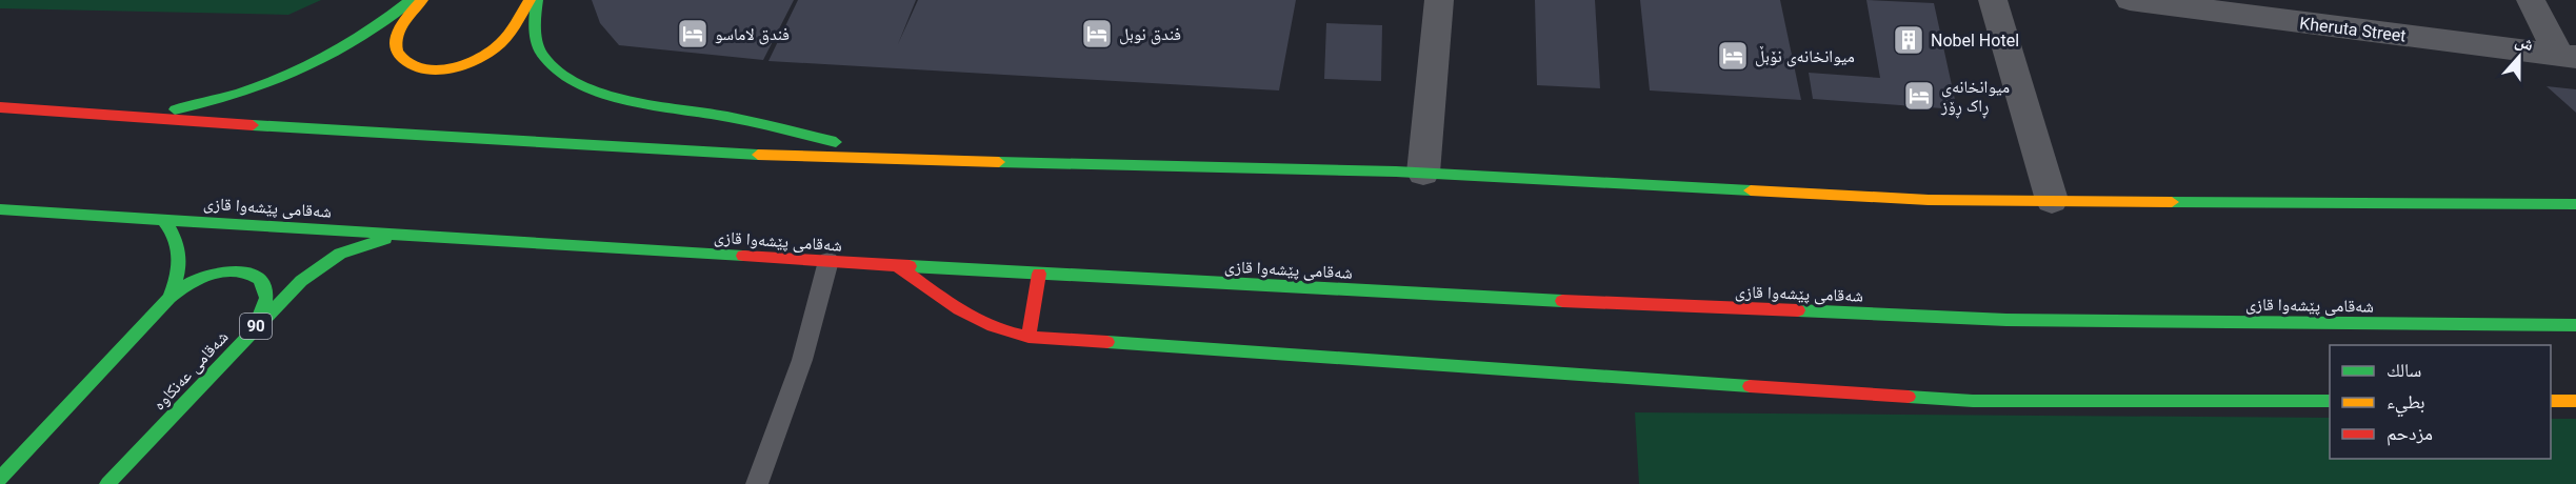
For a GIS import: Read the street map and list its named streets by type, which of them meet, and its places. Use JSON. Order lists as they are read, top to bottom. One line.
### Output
{"streets":{"main road":["شەقامی پێشەوا قازی","90","شەقامی عەنکاوە"],"street":["Kheruta Street"]},"crossings":[["شەقامی پێشەوا قازی","شەقامی عەنکاوە"]],"places":{"hotel":["فندق لاماسو","فندق نوبل","میوانخانەی نۆبڵ","میوانخانەی ڕاک ڕۆز"],"building":["Nobel Hotel"]},"legend":["سالك","بطيء","مزدحم"],"north":"top"}
